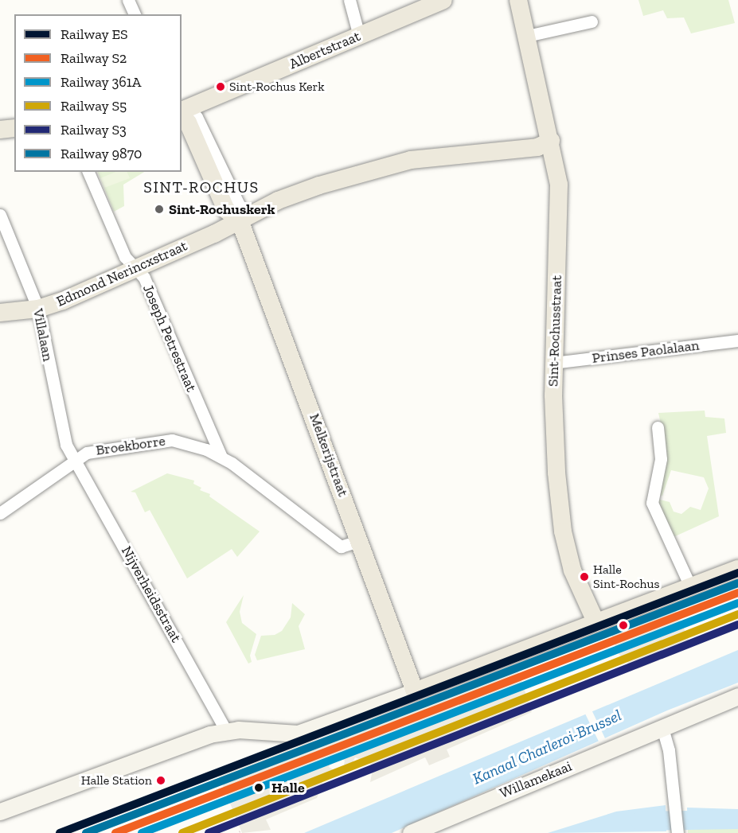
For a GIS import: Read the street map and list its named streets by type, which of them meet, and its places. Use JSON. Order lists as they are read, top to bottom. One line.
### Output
{"streets":{"main road":["Albertstraat","Edmond Nerincxstraat","Sint-Rochusstraat","Melkerijstraat"],"street":["Villalaan","Joseph Petrestraat","Prinses Paolalaan","Broekborre","Nijverheidsstraat","Willamekaai"]},"crossings":[["Edmond Nerincxstraat","Sint-Rochusstraat"],["Edmond Nerincxstraat","Villalaan"],["Edmond Nerincxstraat","Joseph Petrestraat"],["Edmond Nerincxstraat","Melkerijstraat"],["Sint-Rochusstraat","Prinses Paolalaan"],["Villalaan","Broekborre"],["Villalaan","Nijverheidsstraat"],["Joseph Petrestraat","Broekborre"],["Broekborre","Melkerijstraat"],["Broekborre","Nijverheidsstraat"]],"districts":["SINT-ROCHUS"],"water":["Kanaal Charleroi-Brussel"],"places":["Sint-Rochus Kerk","Sint-Rochuskerk","Halle Sint-Rochus","Halle Station","Halle"],"lines":["rail line ES","rail line 9870","rail line S2","rail line 361A","rail line S5","rail line S3"],"legend":["Railway ES","Railway S2","Railway 361A","Railway S5","Railway S3","Railway 9870"]}
